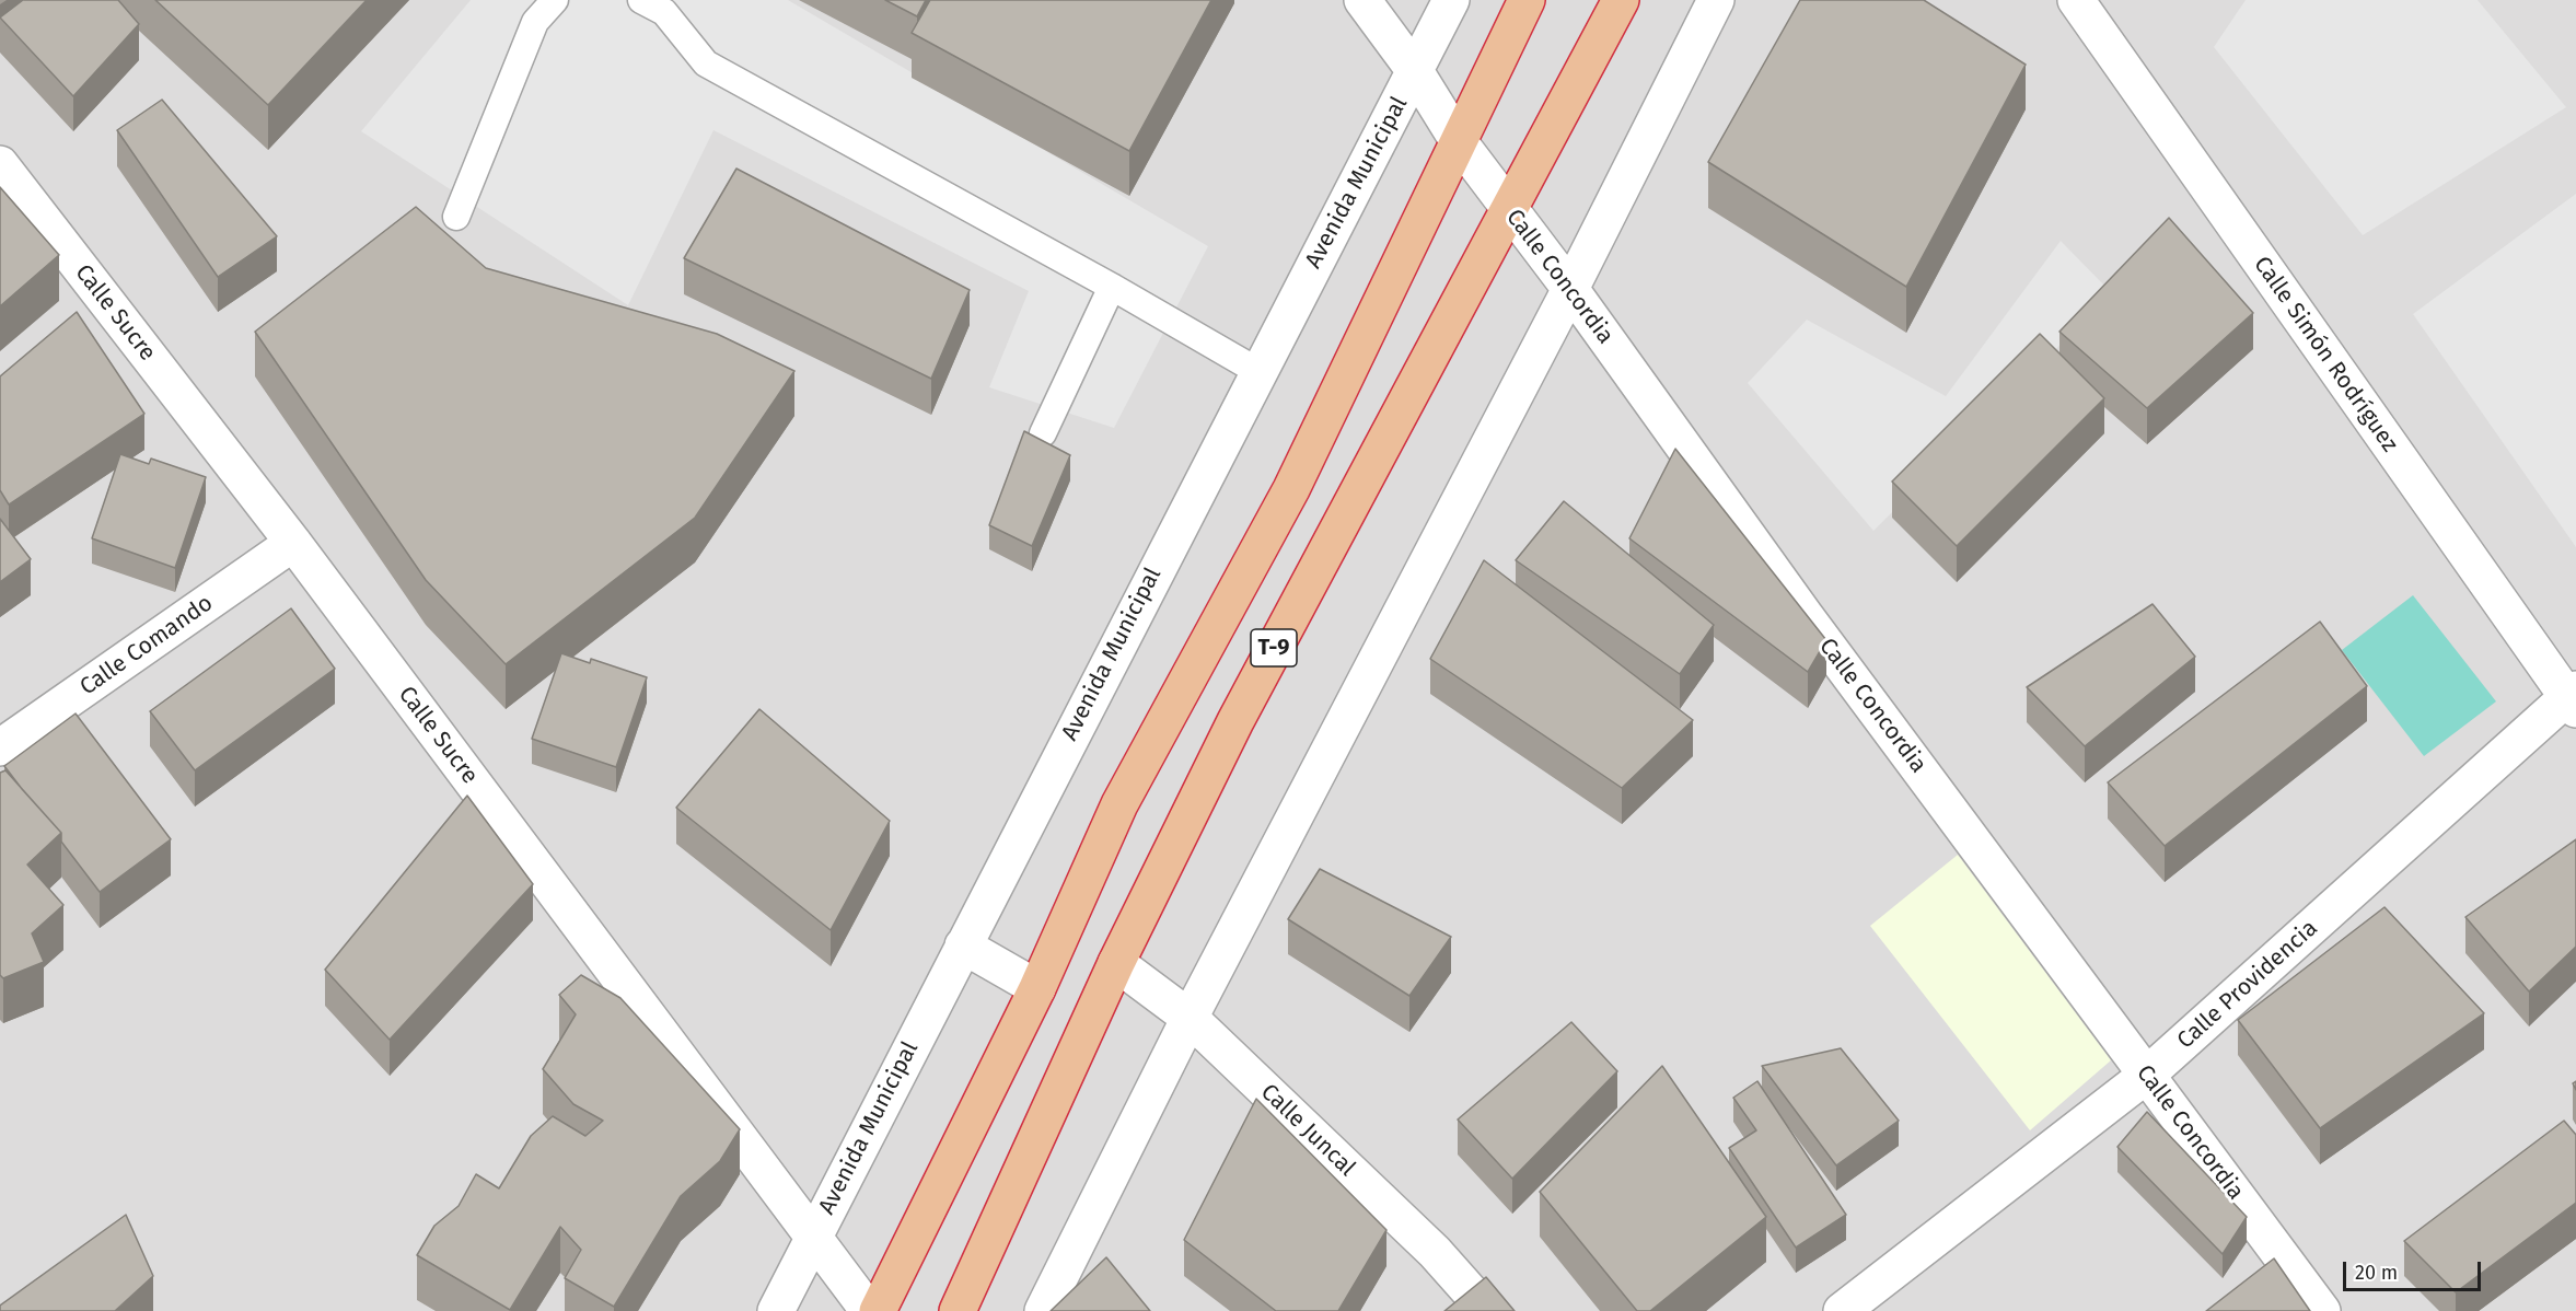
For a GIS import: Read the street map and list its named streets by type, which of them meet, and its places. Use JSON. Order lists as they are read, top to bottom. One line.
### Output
{"streets":{"highway":["T-9"],"street":["Avenida Municipal","Calle Concordia","Calle Sucre","Calle Simón Rodríguez","Calle Comando","Calle Providencia","Calle Juncal"]},"crossings":[["Avenida Municipal","Calle Concordia"],["Avenida Municipal","Calle Sucre"],["Calle Concordia","T-9"],["Calle Concordia","Calle Providencia"],["Calle Sucre","Calle Comando"],["Calle Simón Rodríguez","Calle Providencia"],["T-9","Calle Juncal"]],"scale_bar":"20 m"}
